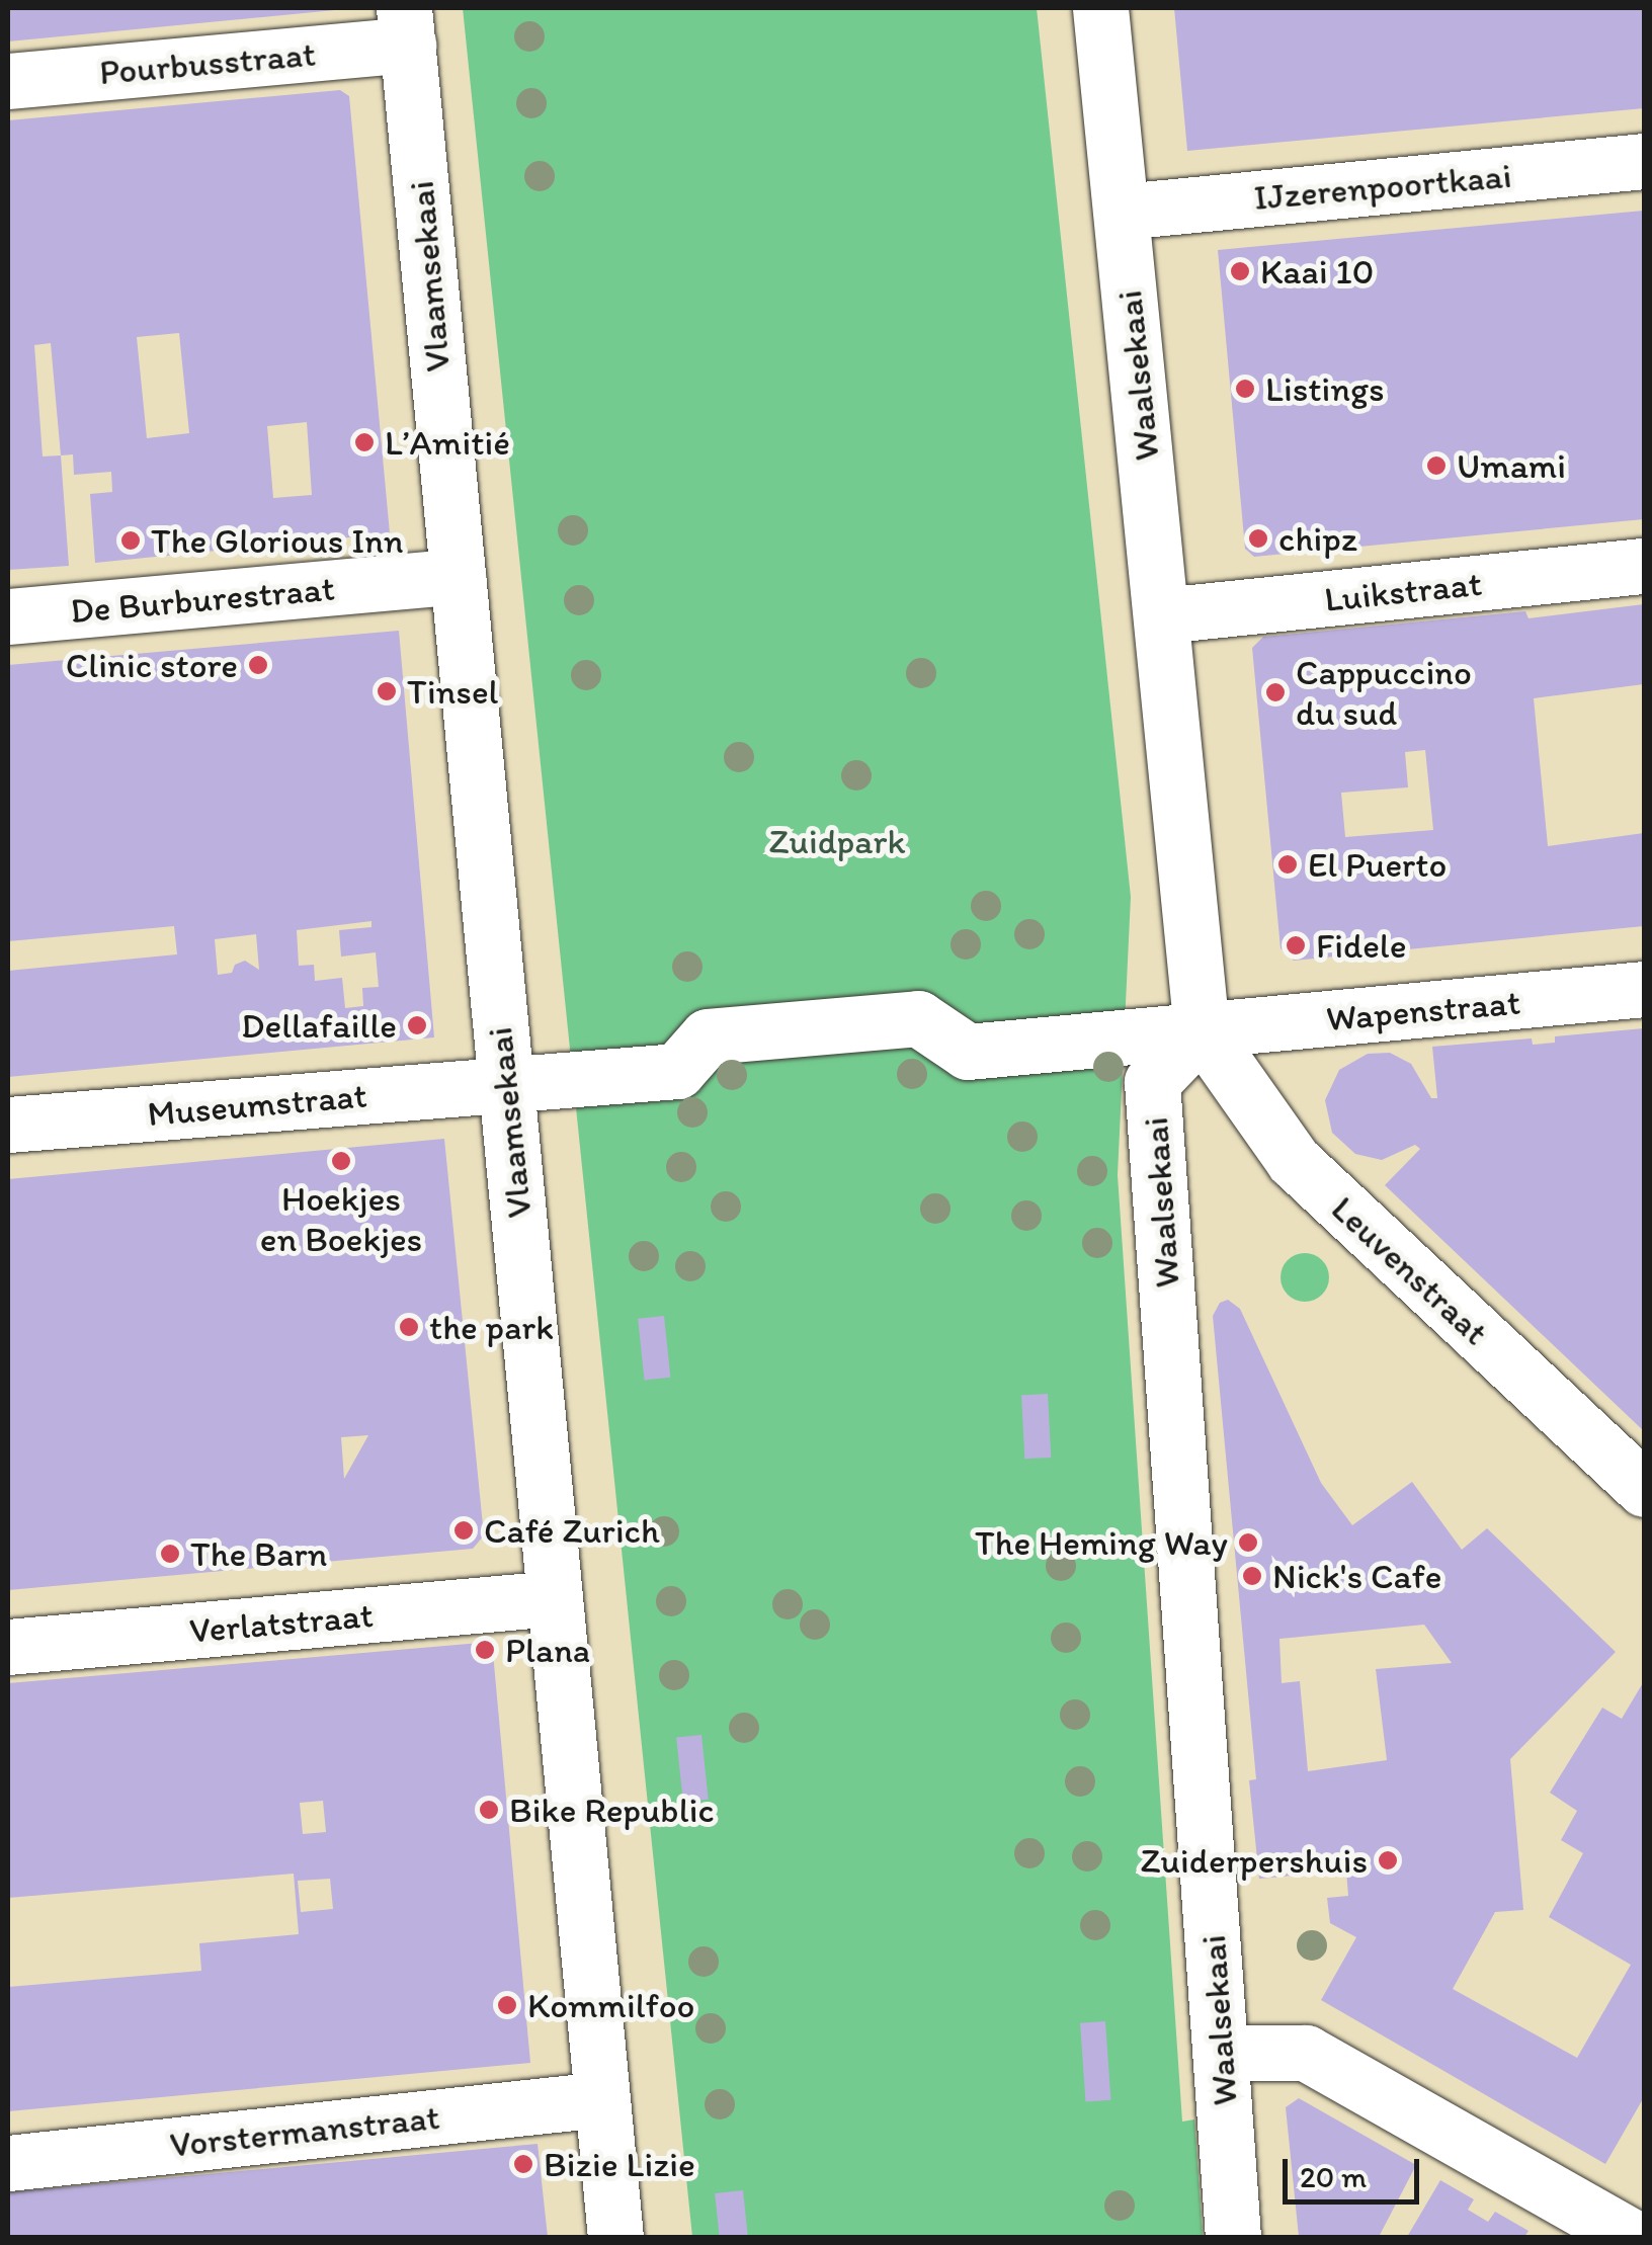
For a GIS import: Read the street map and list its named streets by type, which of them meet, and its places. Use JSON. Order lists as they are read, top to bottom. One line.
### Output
{"streets":{"street":["Pourbusstraat","IJzerenpoortkaai","Vlaamsekaai","Waalsekaai","Luikstraat","De Burburestraat","Wapenstraat","Museumstraat","Leuvenstraat","Verlatstraat","Vorstermanstraat"]},"crossings":[["Pourbusstraat","Vlaamsekaai"],["IJzerenpoortkaai","Waalsekaai"],["Vlaamsekaai","De Burburestraat"],["Vlaamsekaai","Wapenstraat"],["Vlaamsekaai","Museumstraat"],["Vlaamsekaai","Verlatstraat"],["Vlaamsekaai","Vorstermanstraat"],["Waalsekaai","Luikstraat"],["Waalsekaai","Wapenstraat"],["Waalsekaai","Leuvenstraat"],["Wapenstraat","Museumstraat"],["Wapenstraat","Leuvenstraat"]],"parks":["Zuidpark"],"places":["Kaai 10","Listings","L’Amitié","Umami","chipz","The Glorious Inn","Clinic store","Tinsel","Cappuccino du sud","El Puerto","Fidele","Dellafaille","Hoekjes en Boekjes","the park","Café Zurich","The Heming Way","The Barn","Nick's Cafe","Plana","Bike Republic","Zuiderpershuis","Kommilfoo","Bizie Lizie"],"scale_bar":"20 m"}
